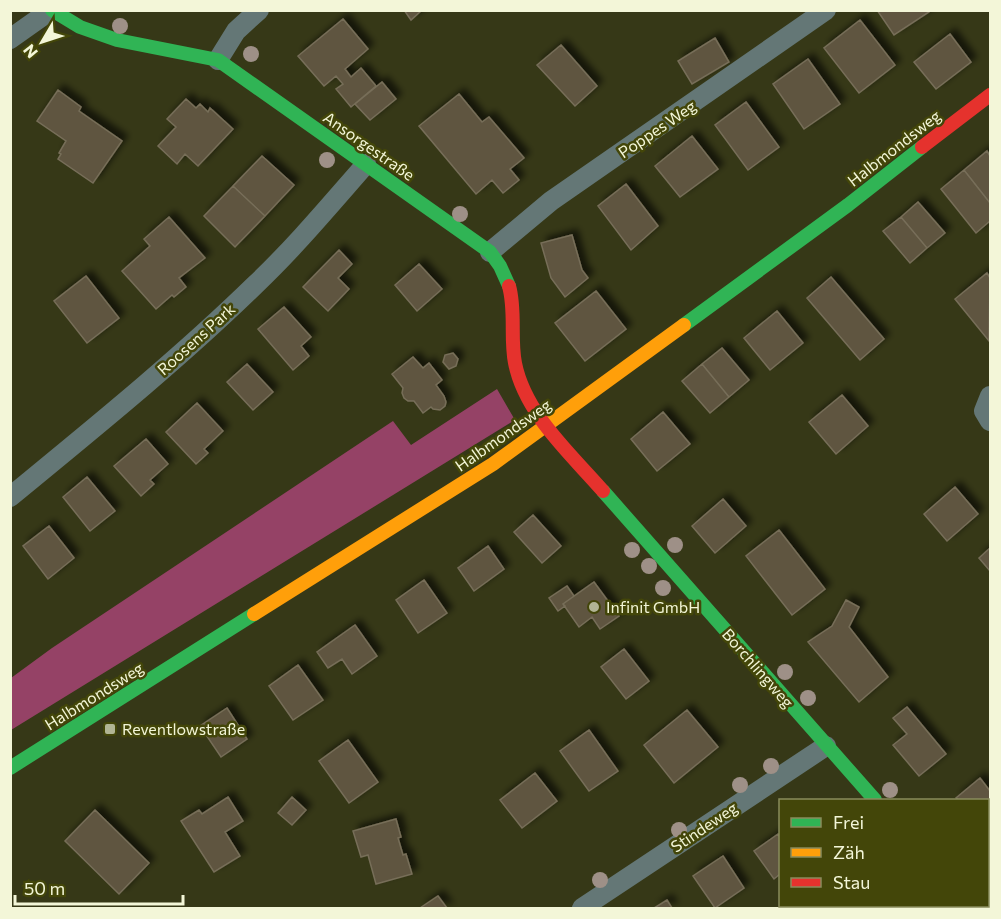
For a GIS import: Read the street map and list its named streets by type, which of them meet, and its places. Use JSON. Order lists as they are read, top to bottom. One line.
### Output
{"streets":{"street":["Poppes Weg","Ansorgestraße","Halbmondsweg","Roosens Park","Borchlingweg","Stindeweg"]},"crossings":[["Poppes Weg","Ansorgestraße"],["Ansorgestraße","Halbmondsweg"],["Ansorgestraße","Roosens Park"],["Ansorgestraße","Borchlingweg"],["Halbmondsweg","Borchlingweg"],["Borchlingweg","Stindeweg"]],"places":{"other":["Infinit GmbH"],"transit":["Reventlowstraße"]},"legend":["Frei","Zäh","Stau"],"scale_bar":"50 m","north":"bottom left"}
